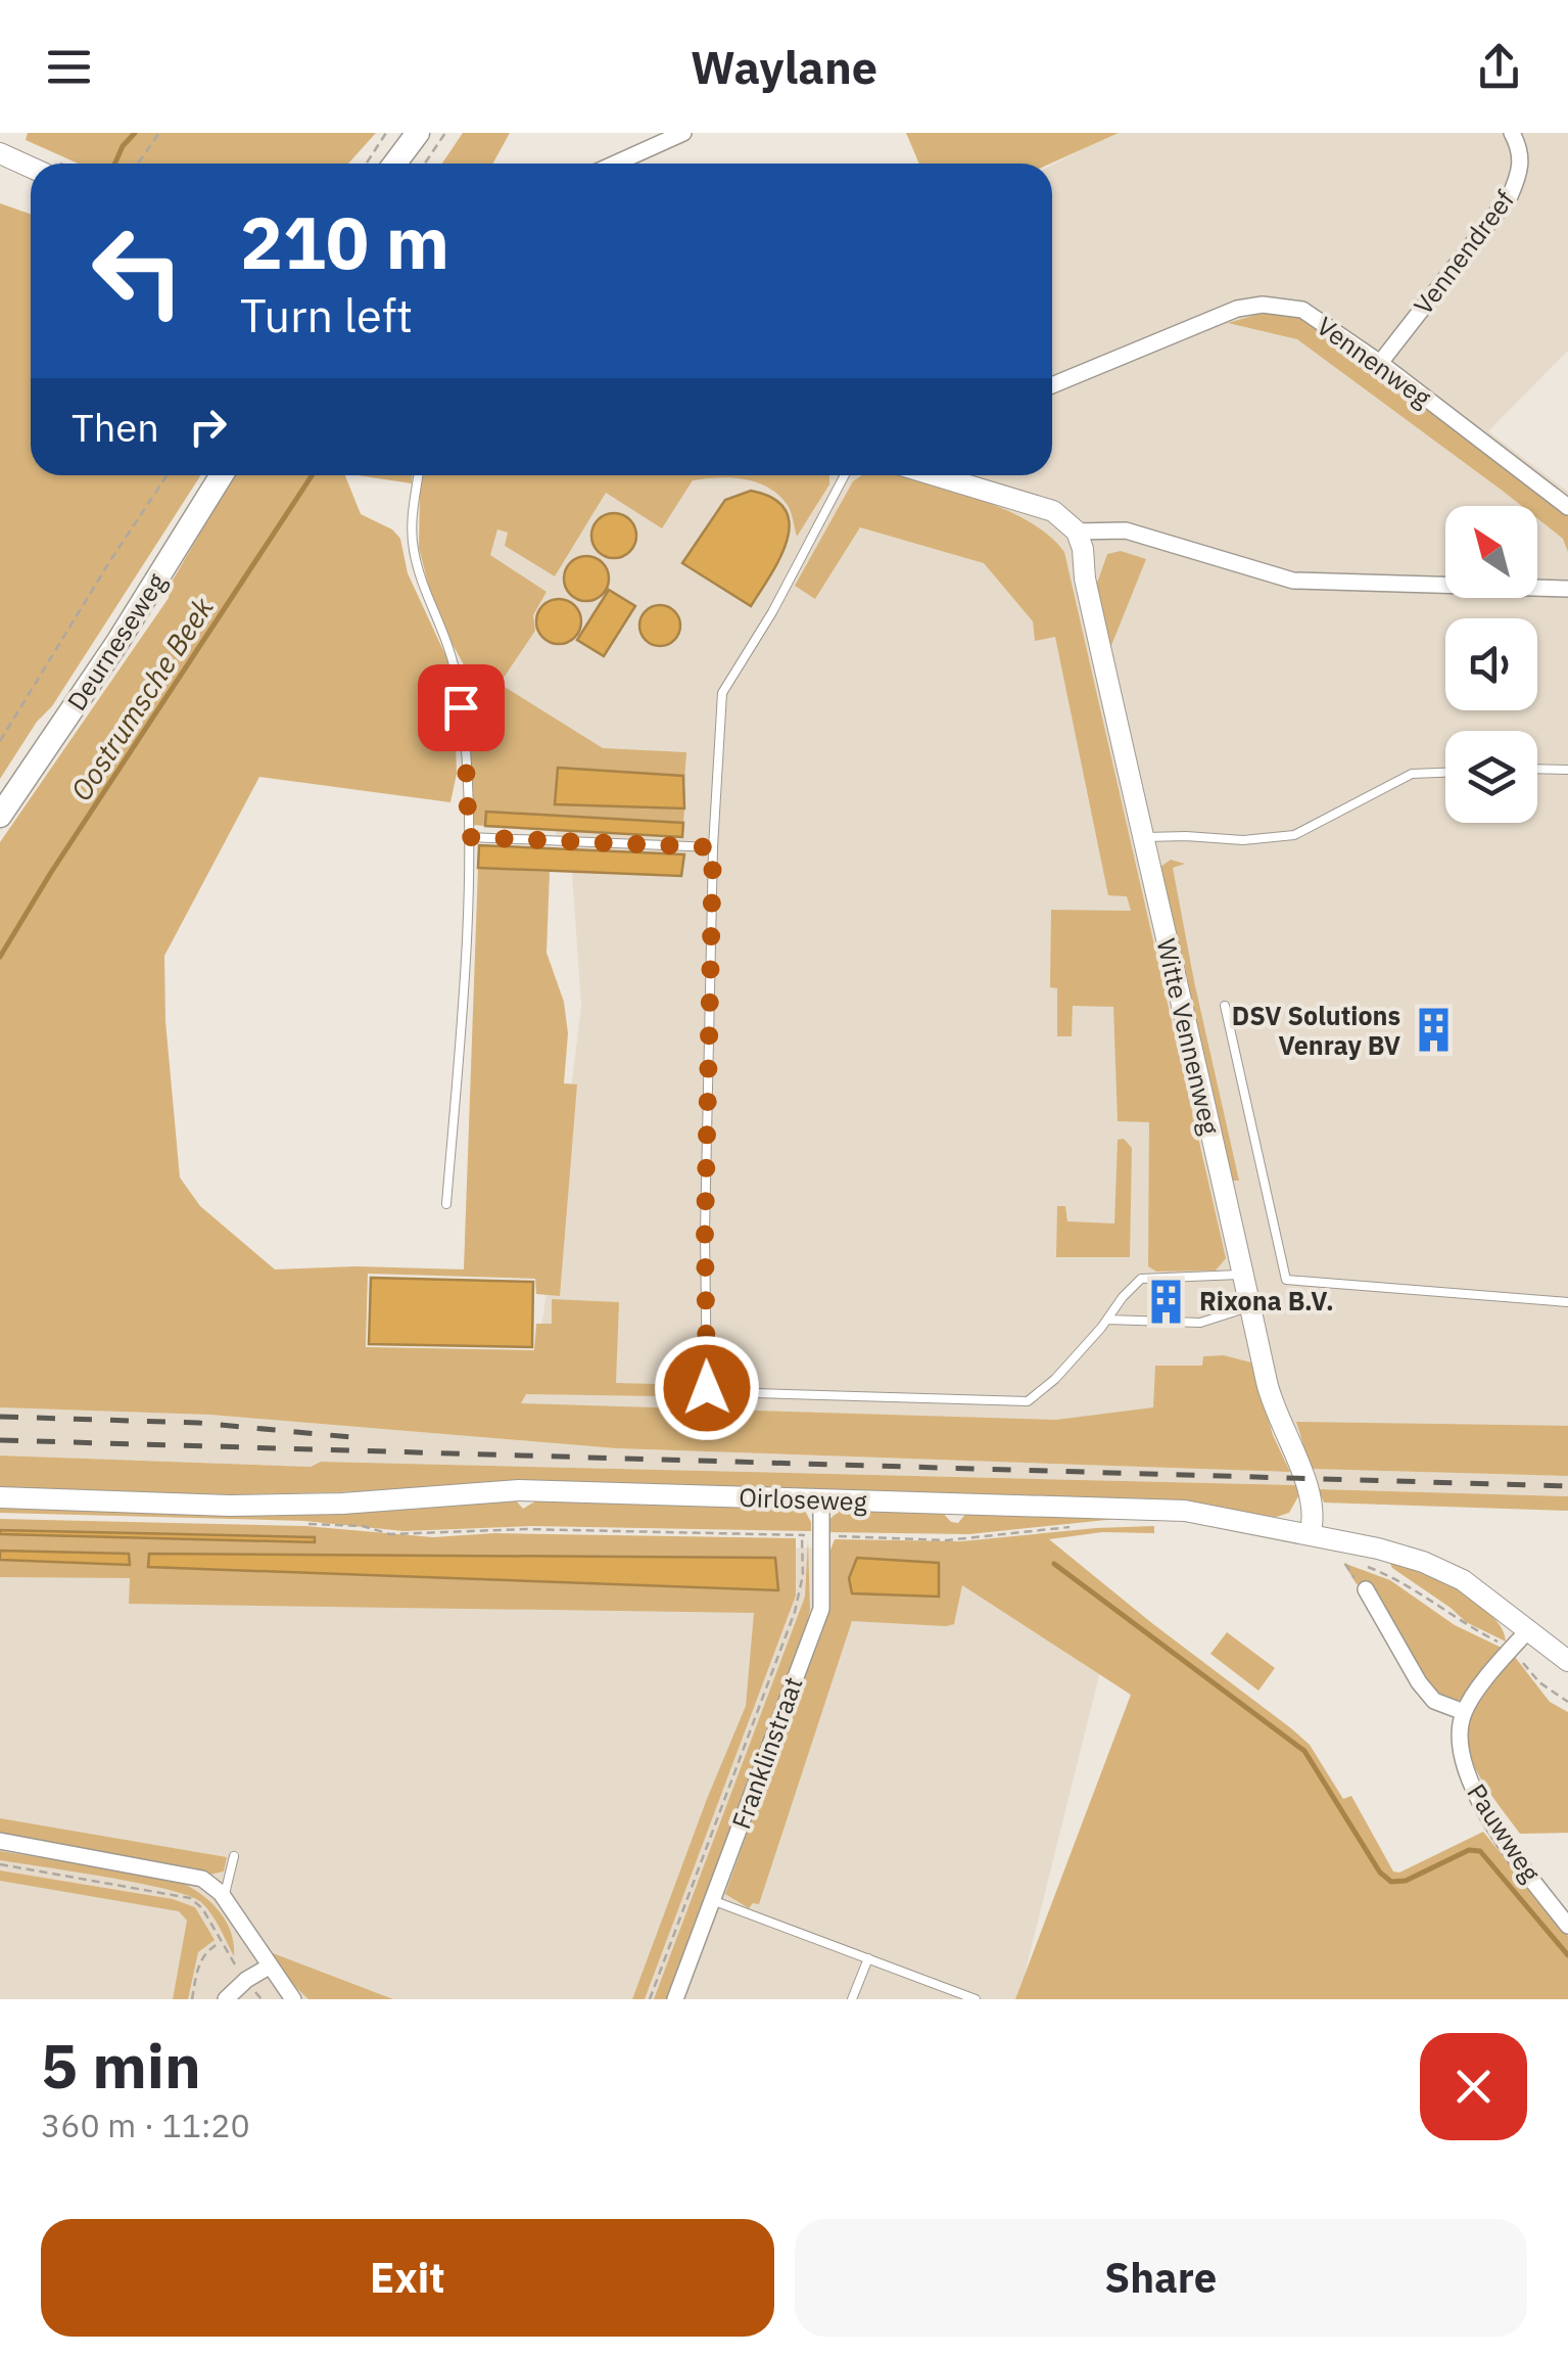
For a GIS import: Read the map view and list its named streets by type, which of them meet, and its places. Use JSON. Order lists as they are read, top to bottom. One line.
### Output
{"streets":{"main road":["Deurneseweg"],"street":["Vennendreef","Vennenweg","Witte Vennenweg","Oirloseweg","Franklinstraat","Pauwweg"]},"crossings":[["Vennendreef","Vennenweg"],["Witte Vennenweg","Oirloseweg"],["Oirloseweg","Franklinstraat"]],"water":["Oostrumsche Beek"],"places":{"building":["DSV Solutions Venray BV","Rixona B.V."]},"north":"top left","page":{"header":"Waylane","turn":["210 m","Turn left"],"then":"Then","heading":["5 min","360 m · 11:20"],"buttons":["Exit","Share"]}}
